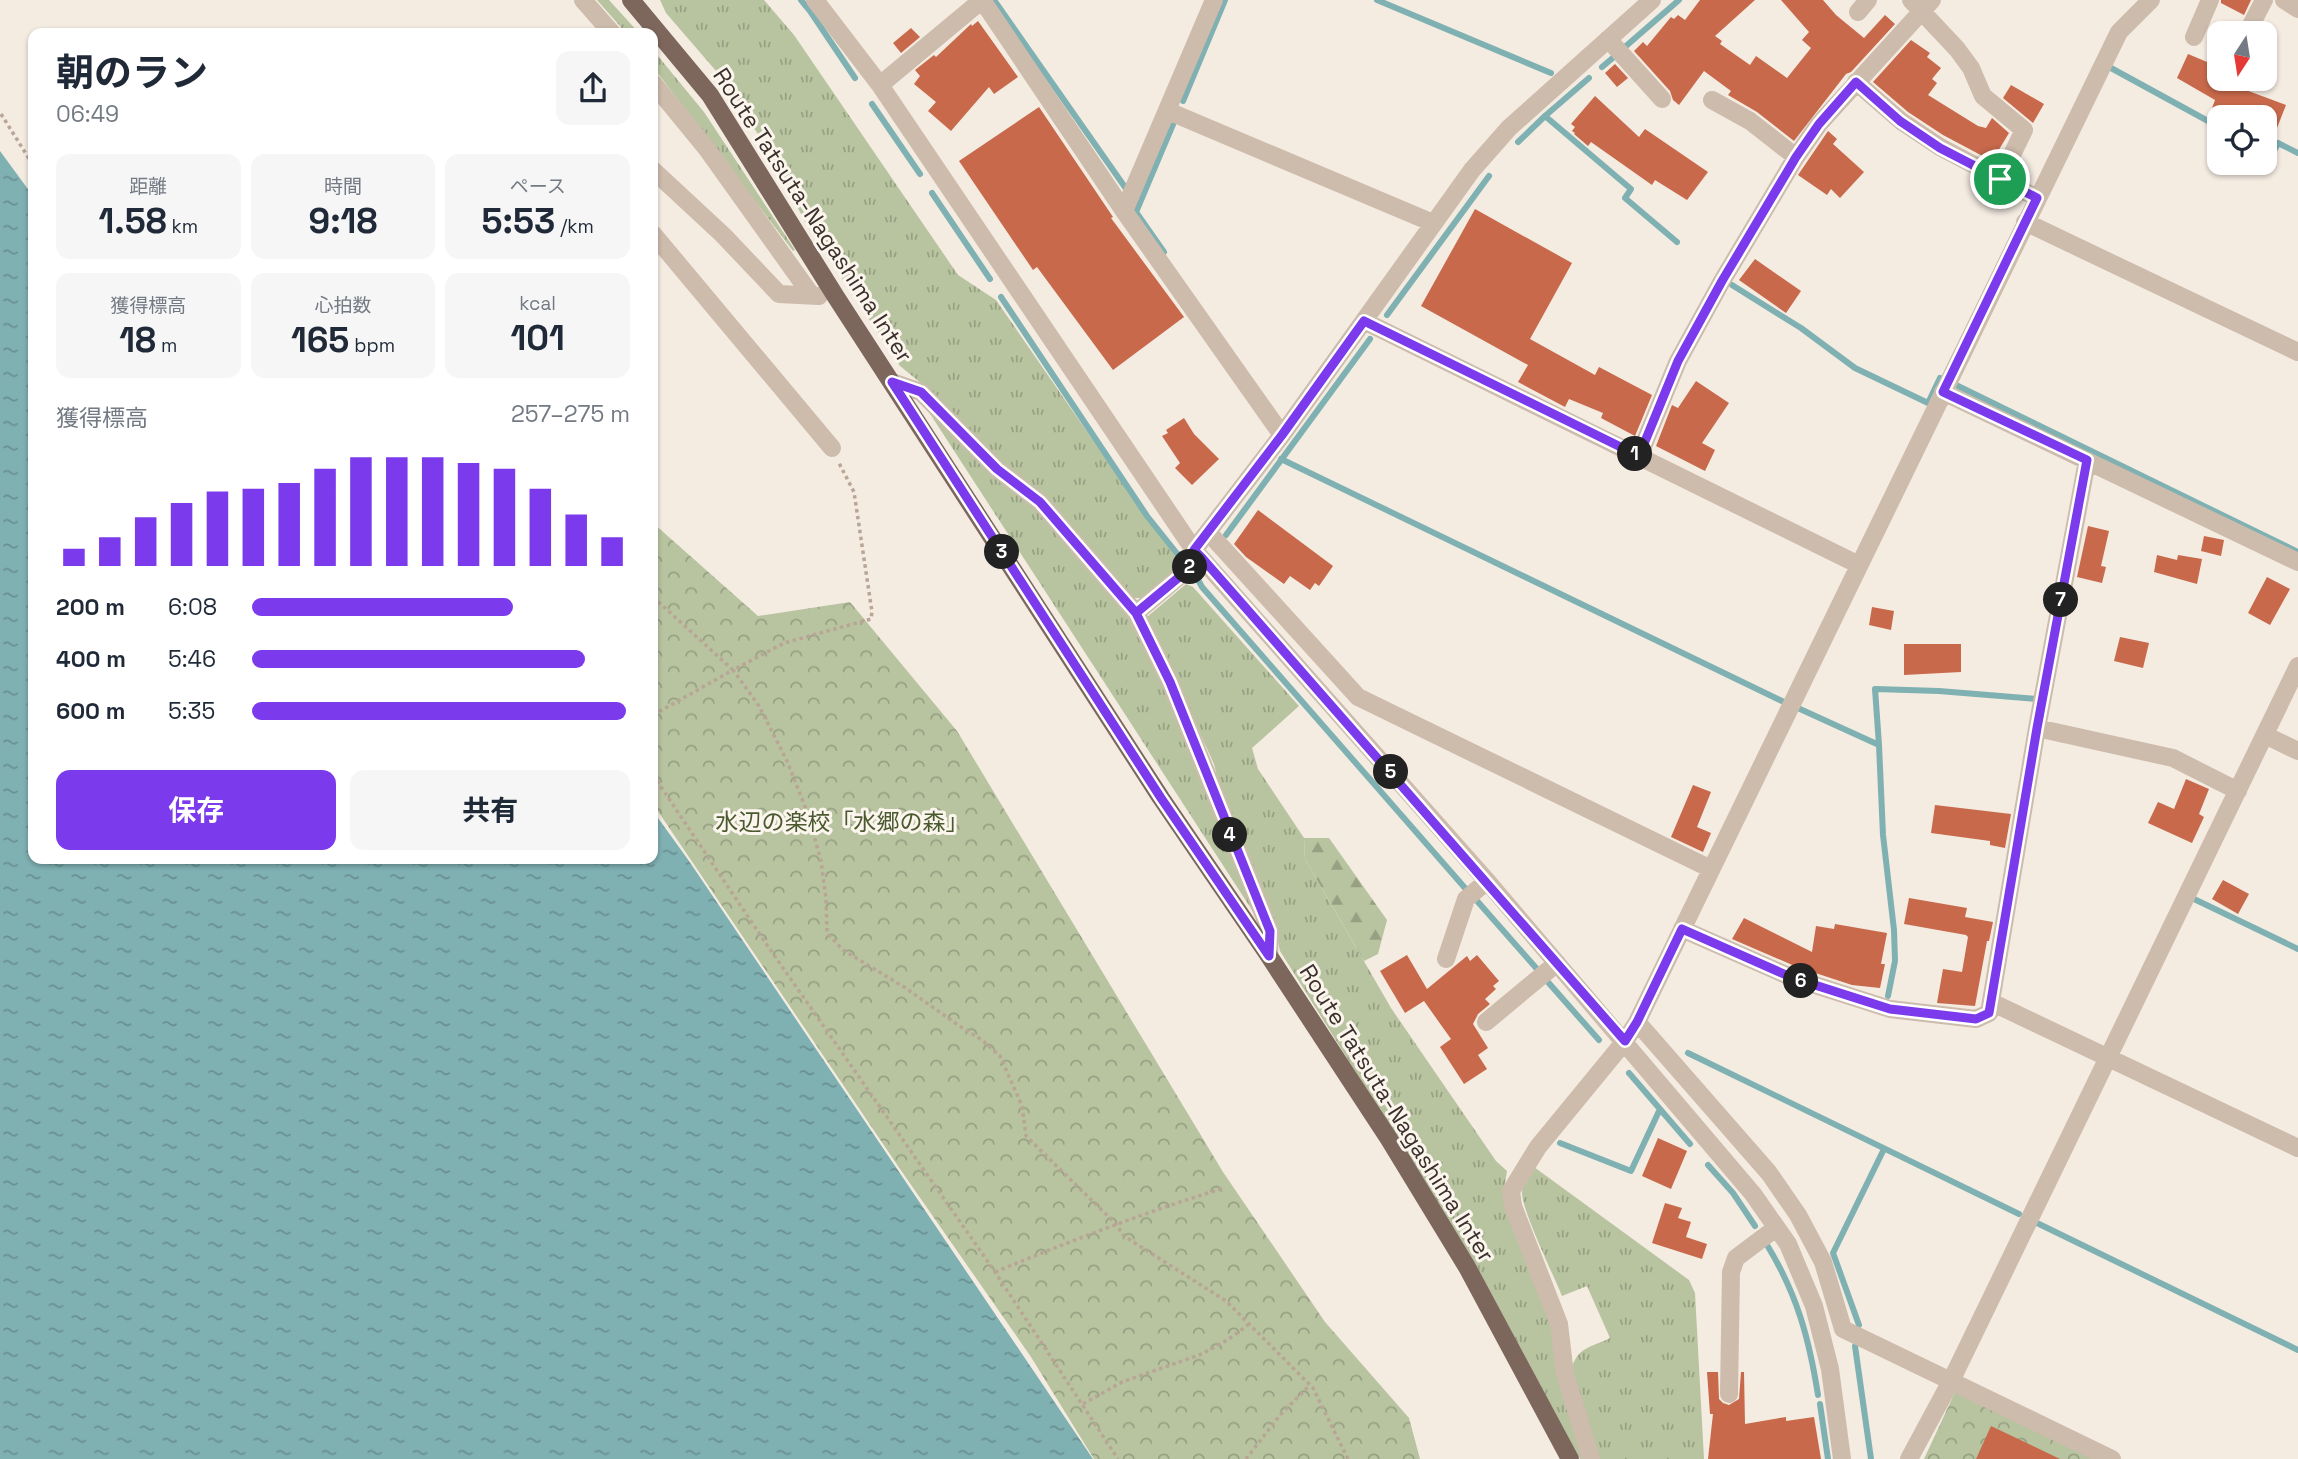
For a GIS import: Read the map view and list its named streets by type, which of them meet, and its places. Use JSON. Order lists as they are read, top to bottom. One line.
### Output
{"streets":{"main road":["Route Tatsuta-Nagashima Inter"]},"parks":["水辺の楽校「水郷の森」"],"north":"bottom","page":{"heading":["朝のラン","06:49"],"stats":[["距離","1.58 km"],["時間","9:18"],["ペース","5:53 /km"],["獲得標高","18 m"],["心拍数","165 bpm"],["kcal","101"]],"chart":["獲得標高","257–275 m"],"pins":["1","3","2","7","5","4","6"],"list":[{"name":"200 m","note":"6:08"},{"name":"400 m","note":"5:46"},{"name":"600 m","note":"5:35"}],"buttons":["保存","共有"]}}
